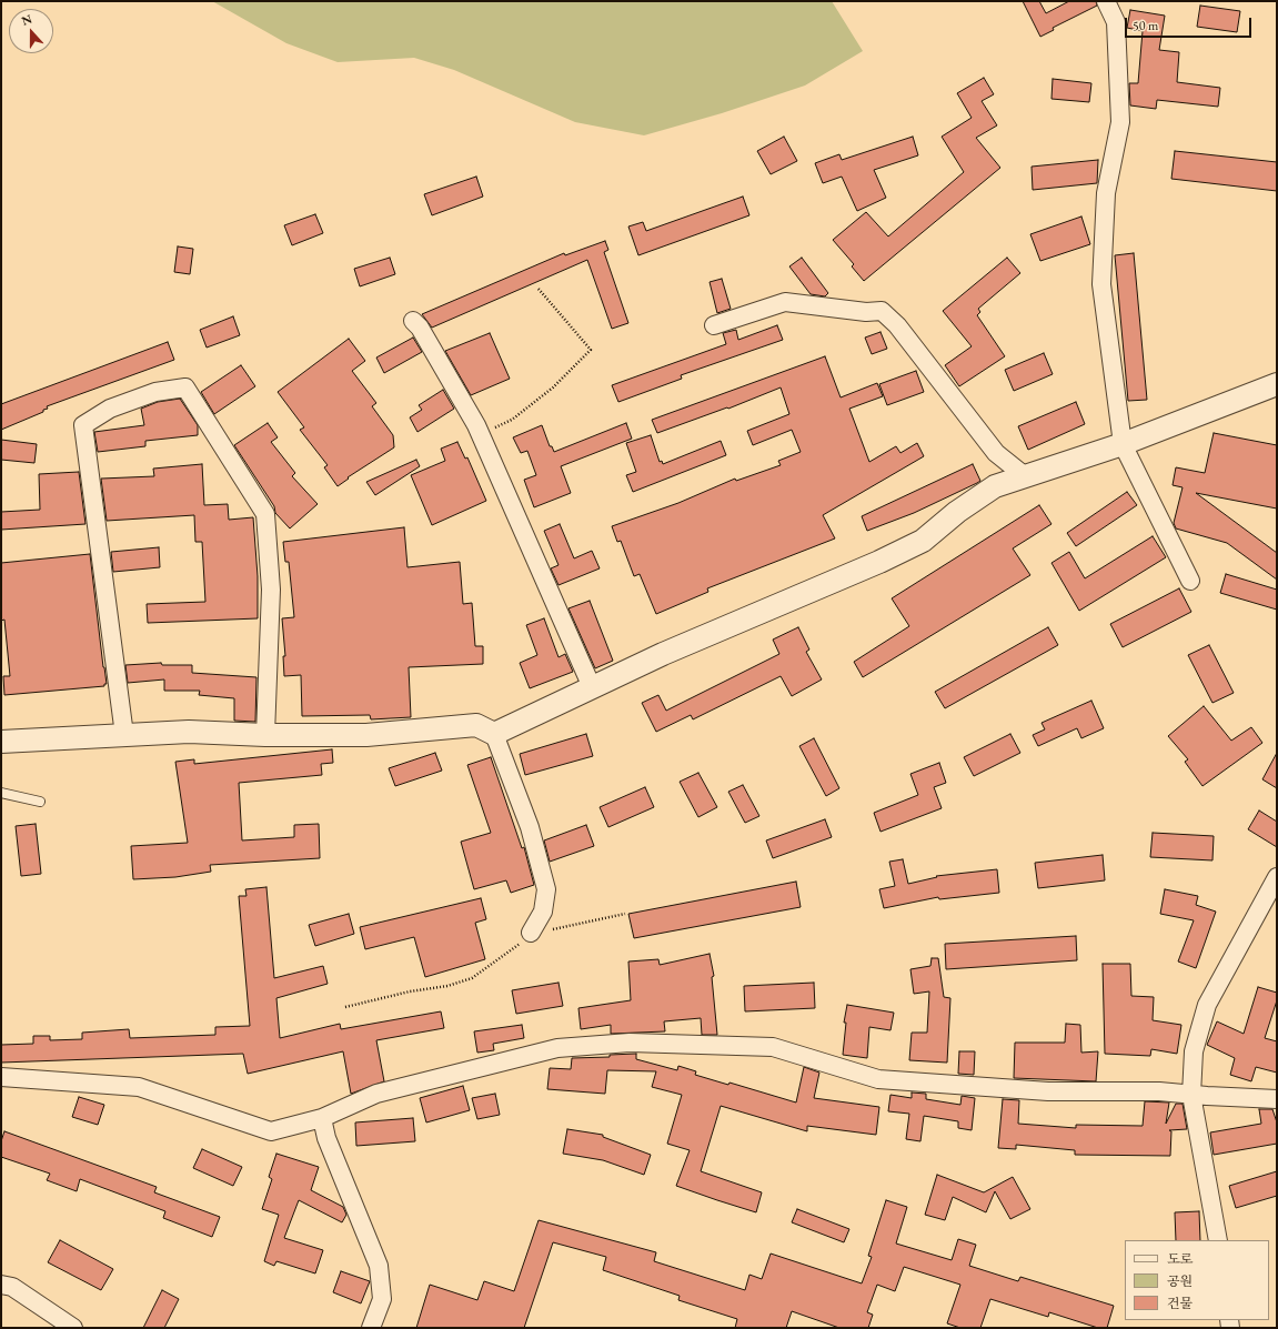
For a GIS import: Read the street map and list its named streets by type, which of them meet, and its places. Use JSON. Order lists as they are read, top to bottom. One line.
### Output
{"legend":["도로","공원","건물"],"scale_bar":"50 m","north":"top"}
